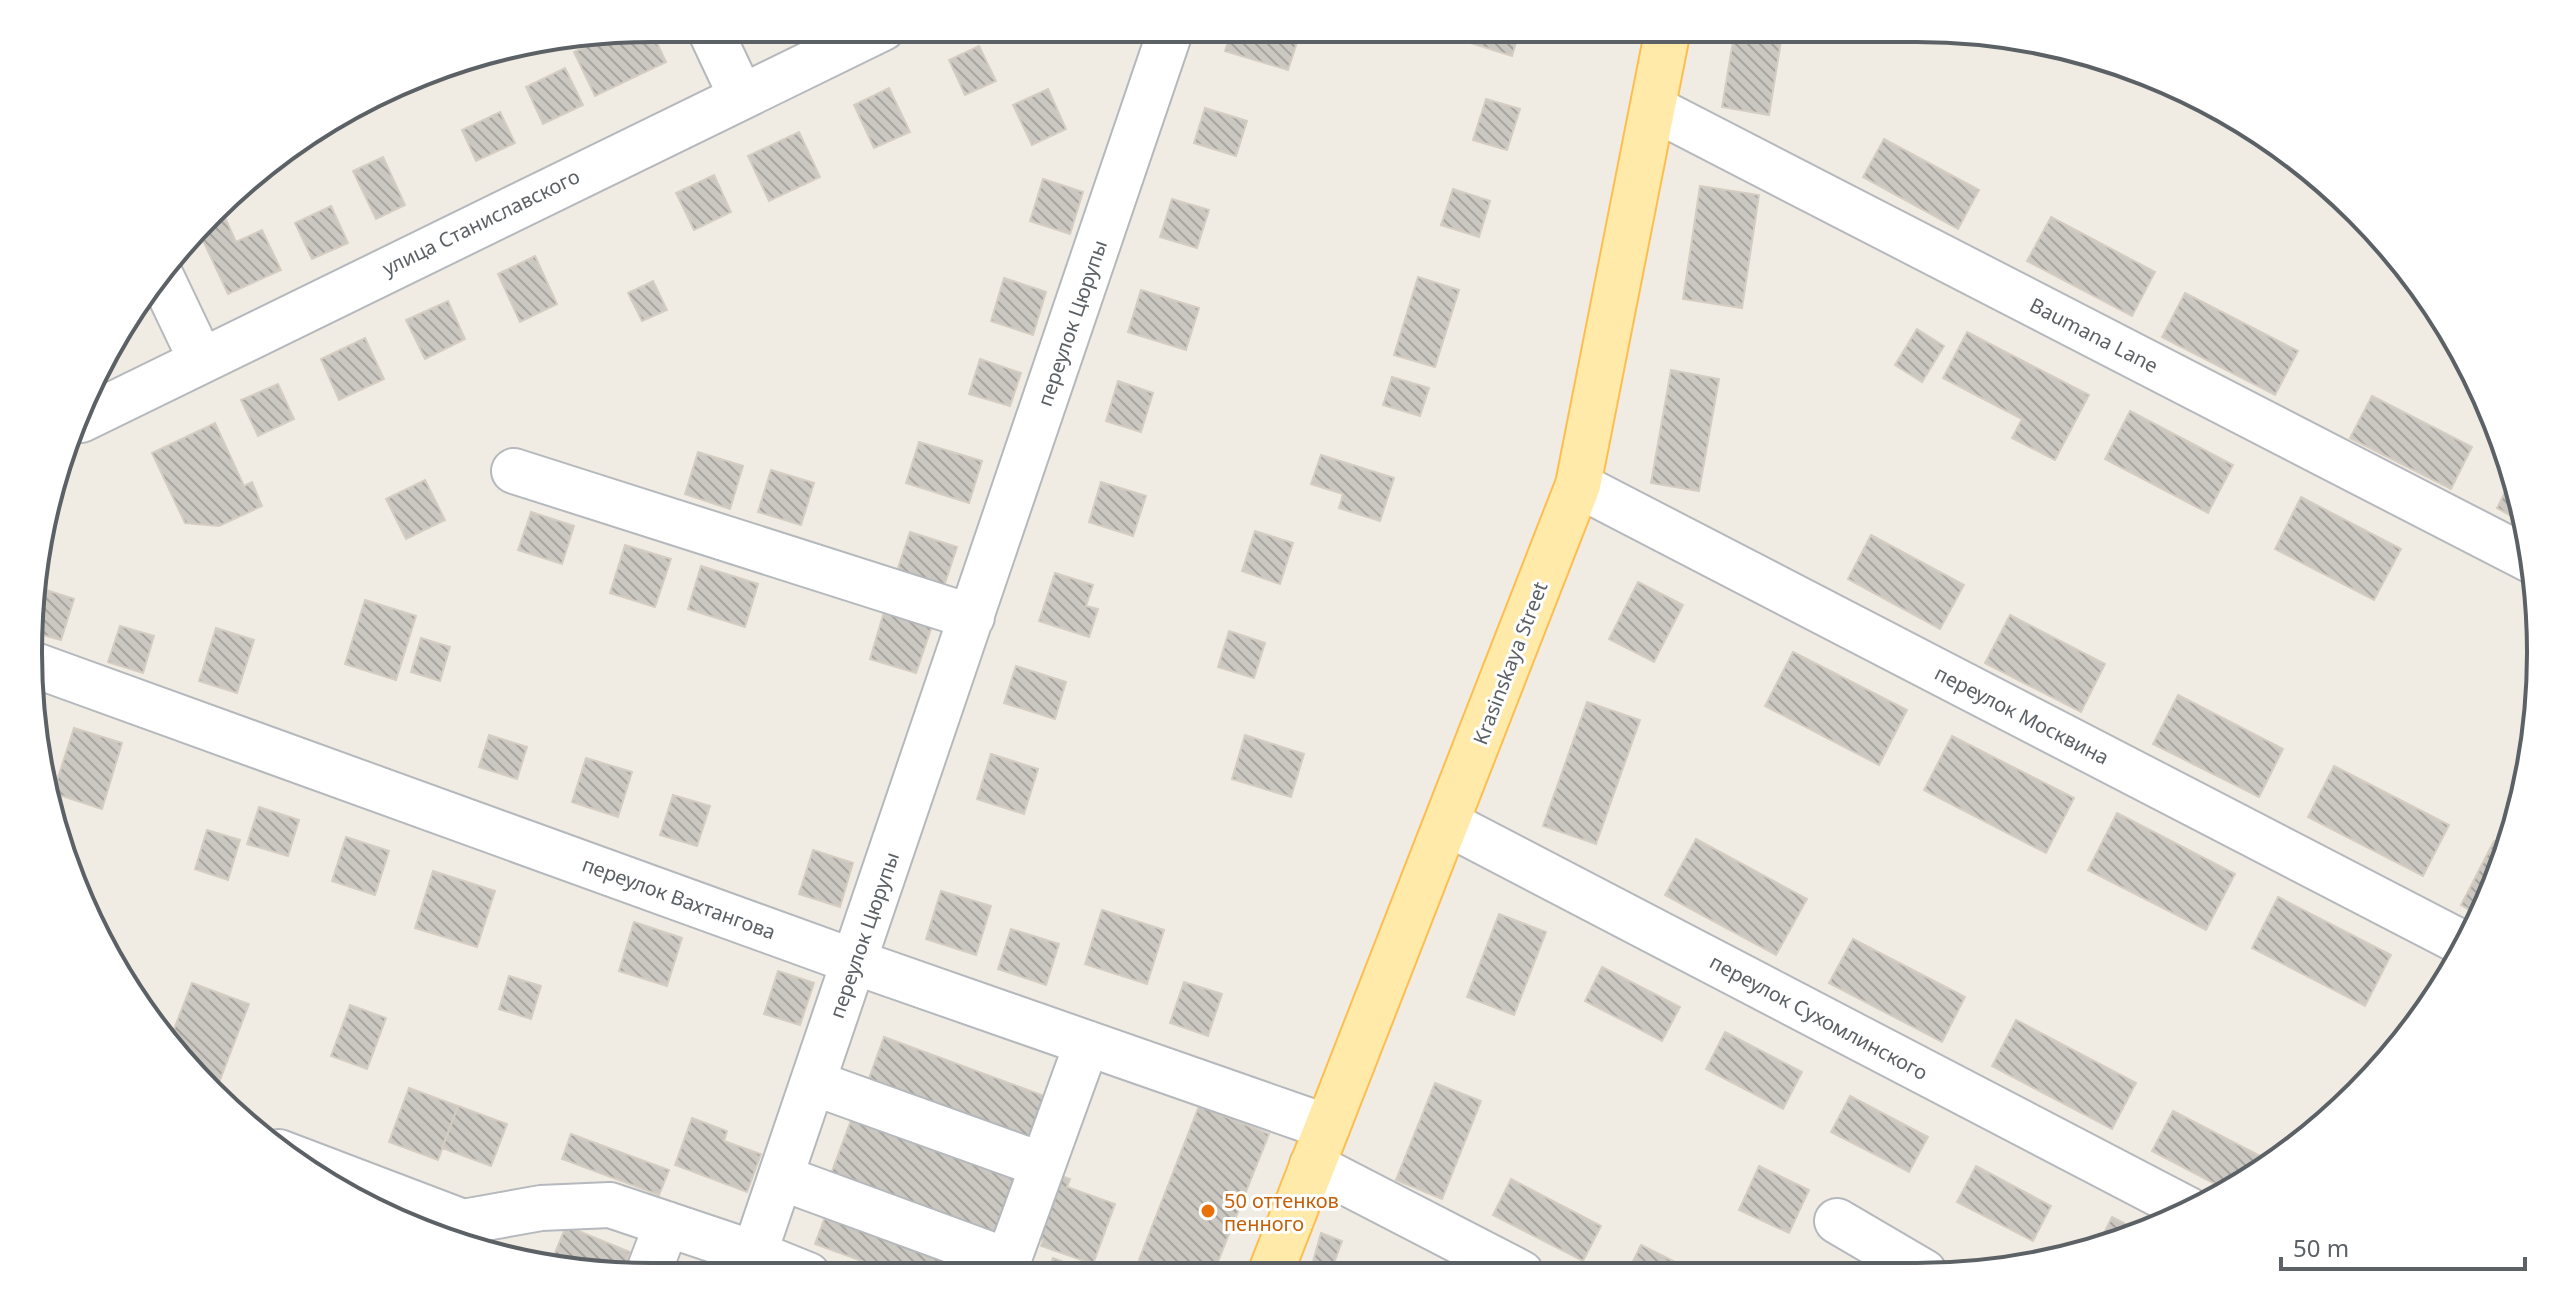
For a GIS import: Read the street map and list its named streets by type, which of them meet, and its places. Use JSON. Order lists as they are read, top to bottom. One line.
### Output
{"streets":{"main road":["Krasinskaya Street"],"street":["улица Станиславского","переулок Цюрупы","Baumana Lane","переулок Москвина","переулок Вахтангова","переулок Сухомлинского"]},"crossings":[["переулок Цюрупы","переулок Вахтангова"],["Baumana Lane","Krasinskaya Street"],["Krasinskaya Street","переулок Москвина"],["Krasinskaya Street","переулок Вахтангова"],["Krasinskaya Street","переулок Сухомлинского"]],"places":["50 оттенков пенного"],"scale_bar":"50 m"}
